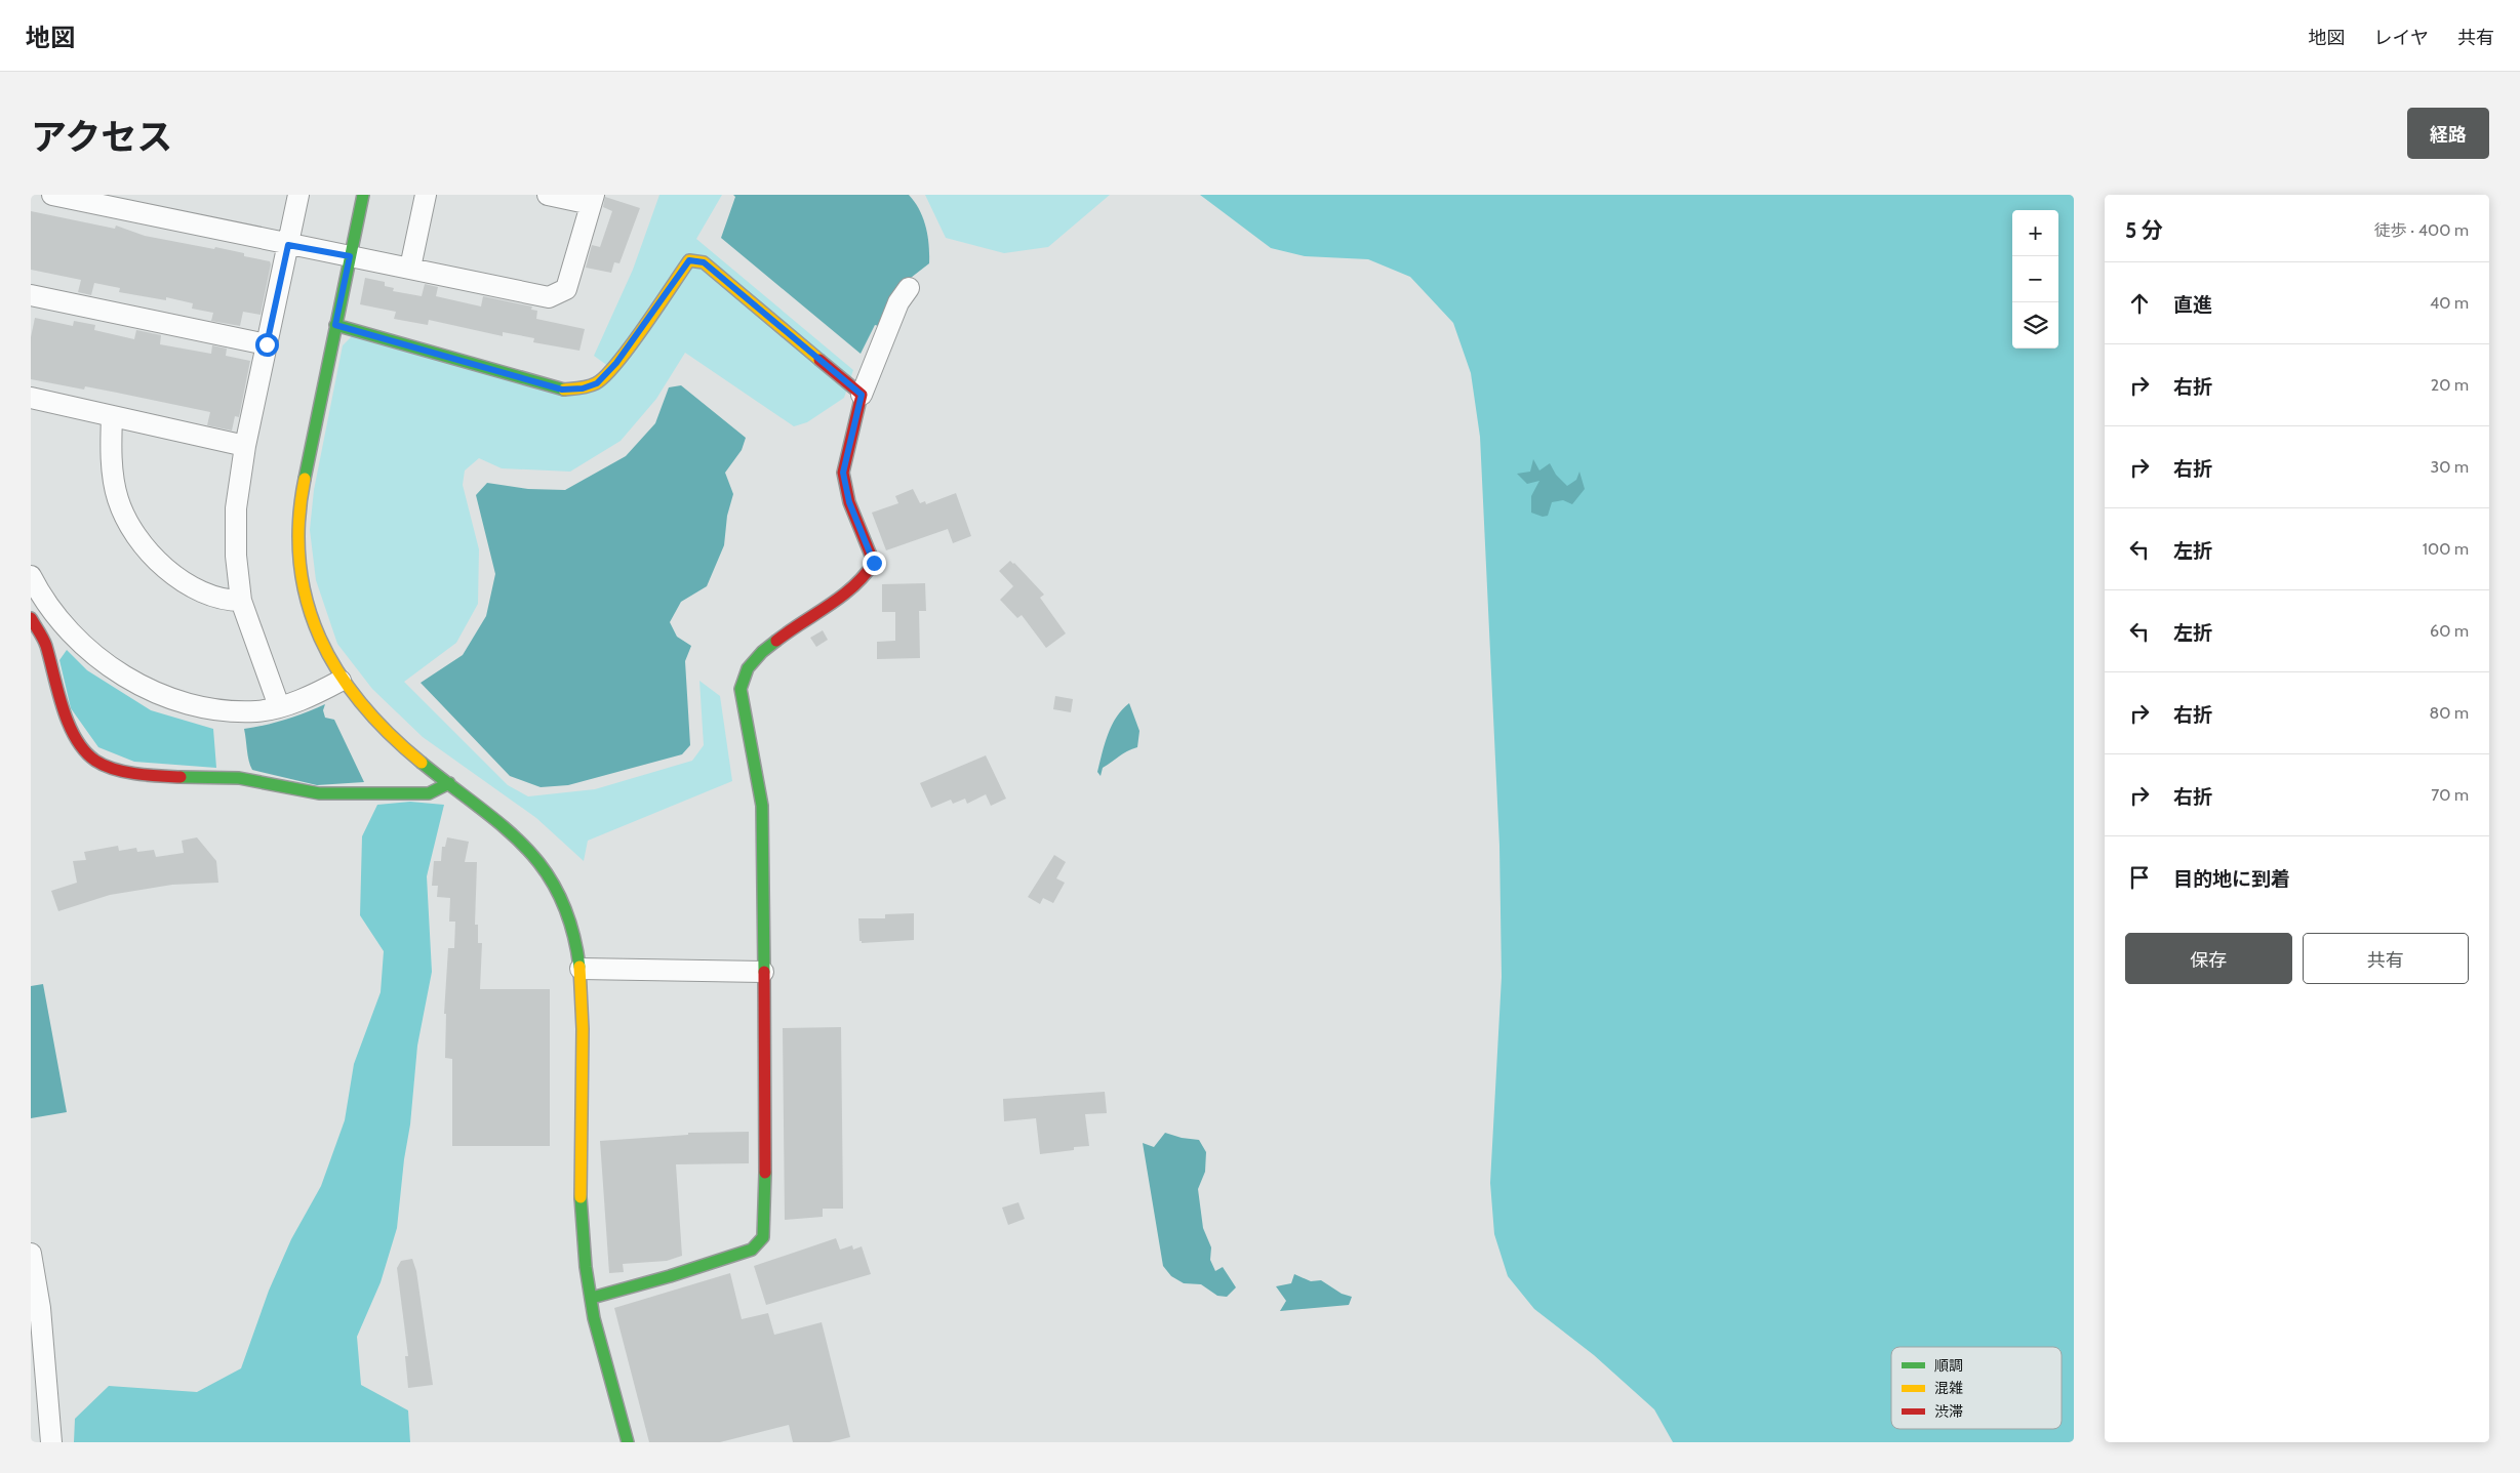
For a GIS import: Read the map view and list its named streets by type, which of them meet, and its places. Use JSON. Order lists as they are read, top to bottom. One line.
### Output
{"legend":["順調","混雑","渋滞"],"page":{"header":"地図","nav":["地図","レイヤ","共有"],"title":"アクセス","buttons":["経路",["保存","共有"]],"heading":["5 分","徒歩 · 400 m"],"map_buttons":["+","−"],"list":[["直進","40 m"],["右折","20 m"],["右折","30 m"],["左折","100 m"],["左折","60 m"],["右折","80 m"],["右折","70 m"],"目的地に到着"]}}
